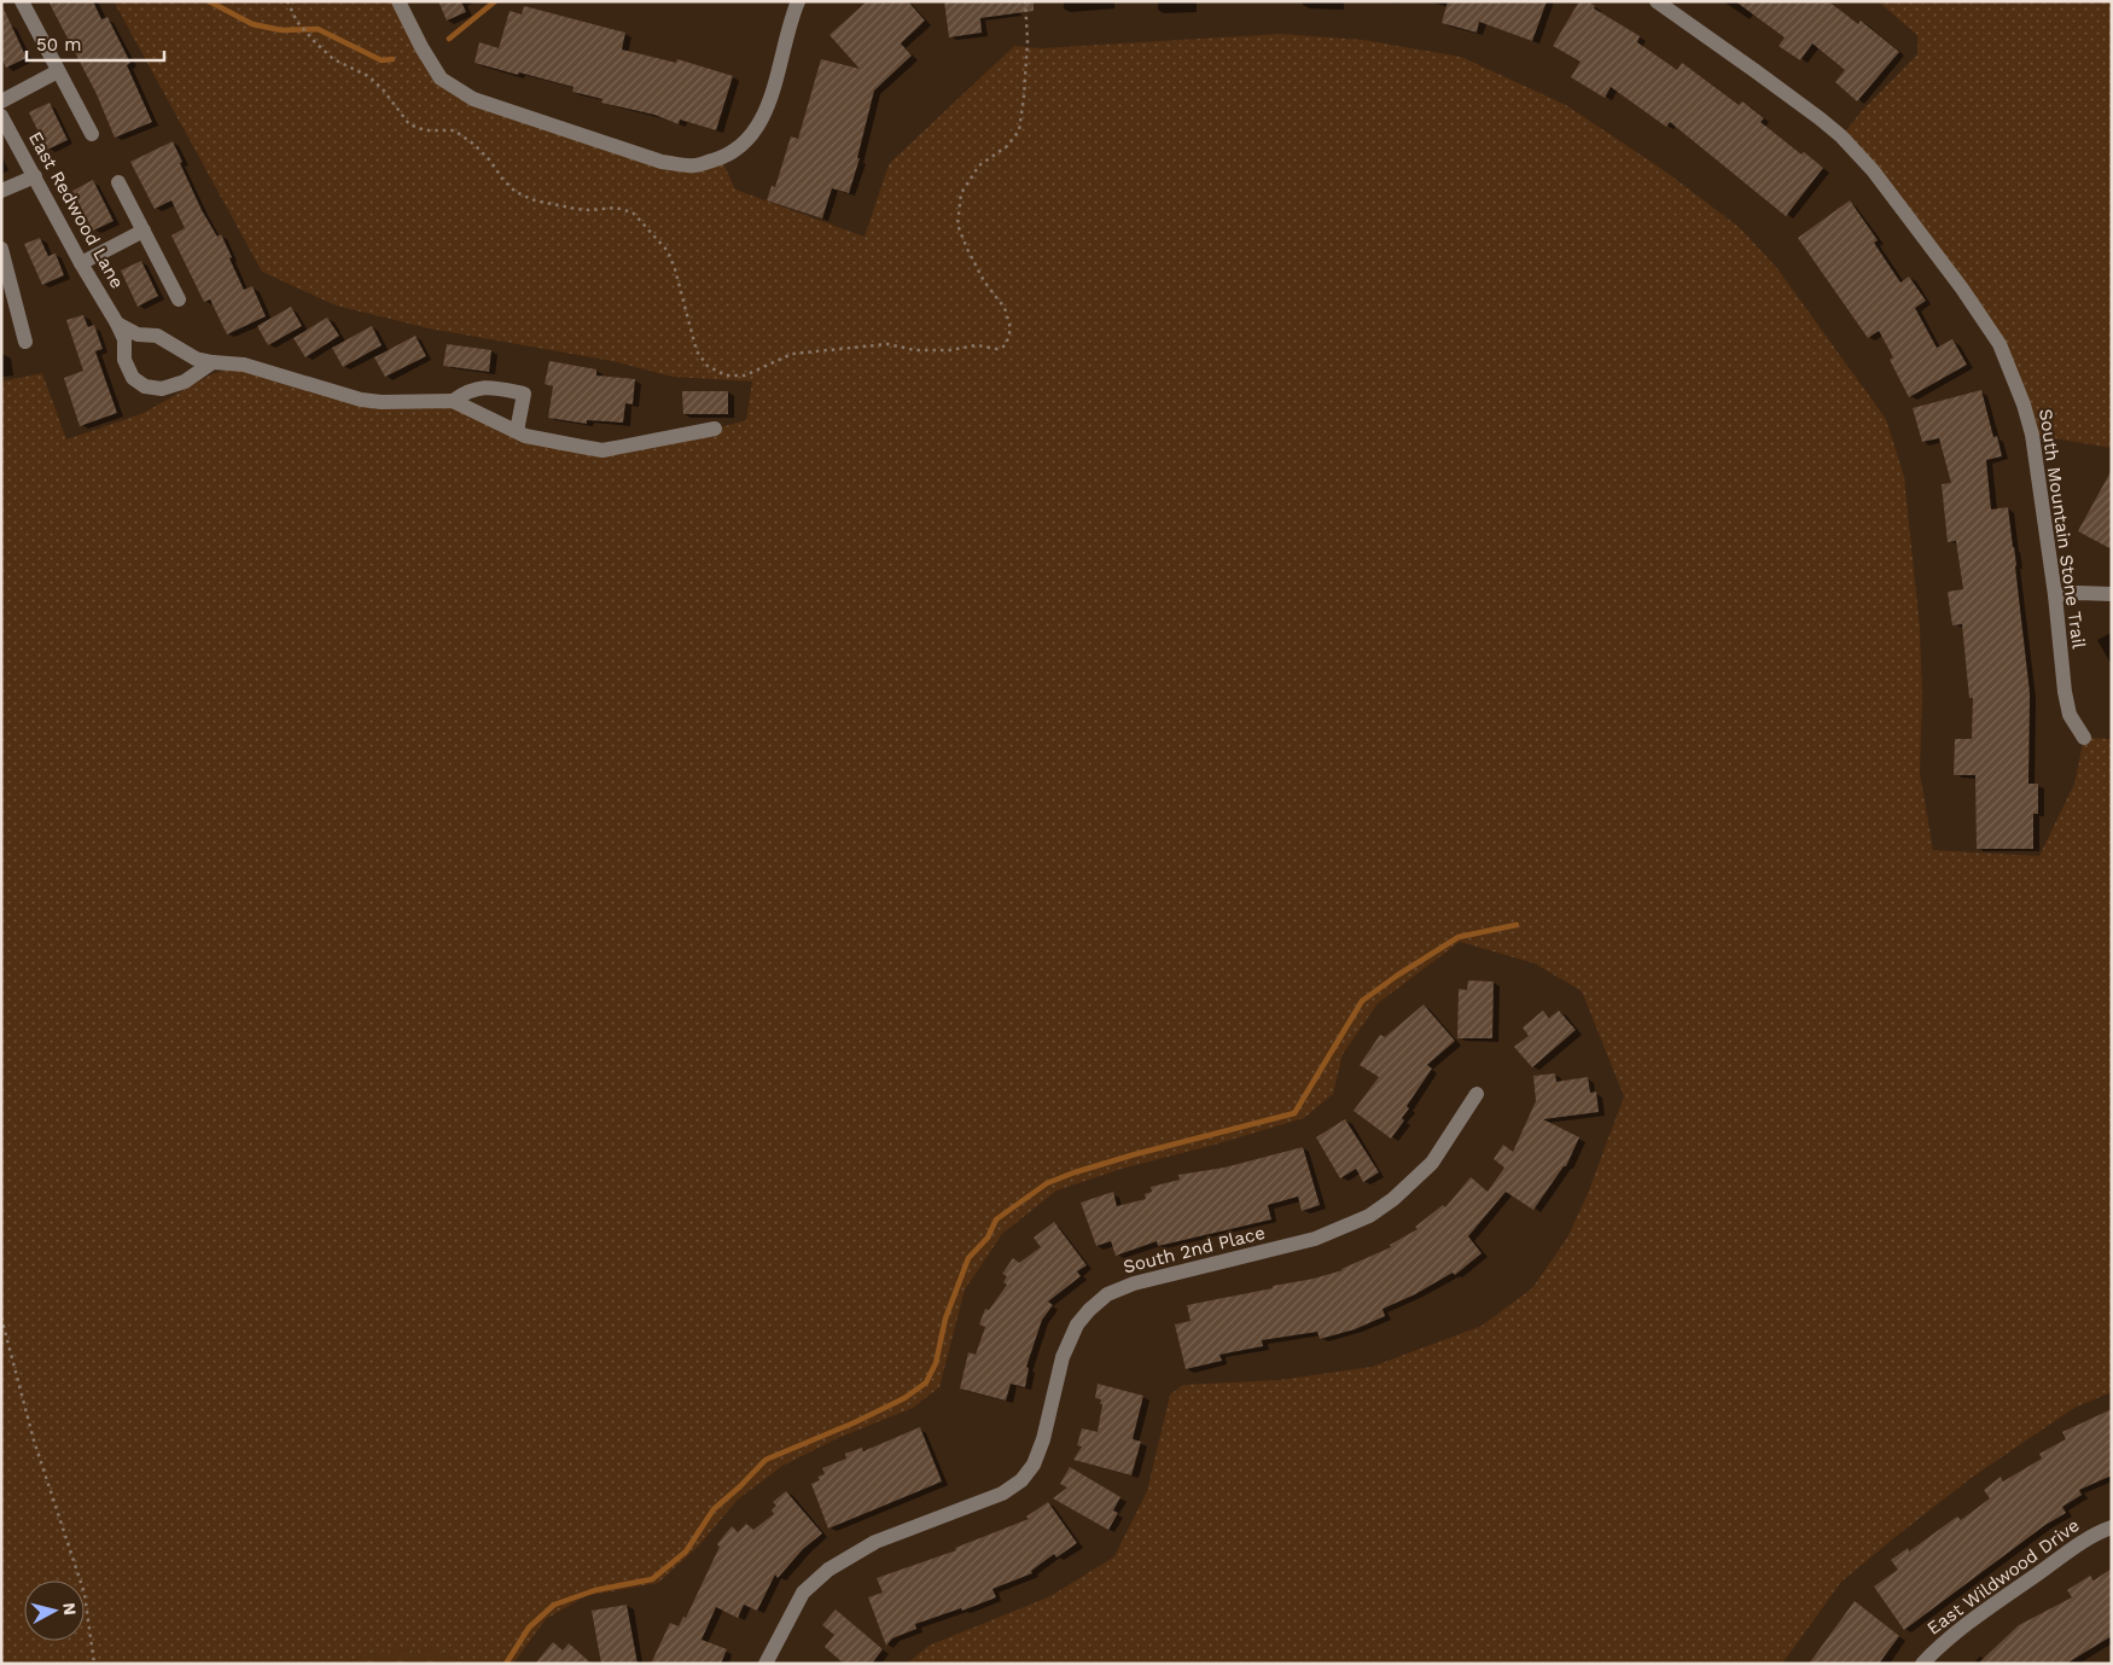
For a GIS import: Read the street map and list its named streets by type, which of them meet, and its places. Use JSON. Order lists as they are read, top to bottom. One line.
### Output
{"streets":{"street":["East Redwood Lane","South Mountain Stone Trail","South 2nd Place","East Wildwood Drive"]},"scale_bar":"50 m","north":"right"}
